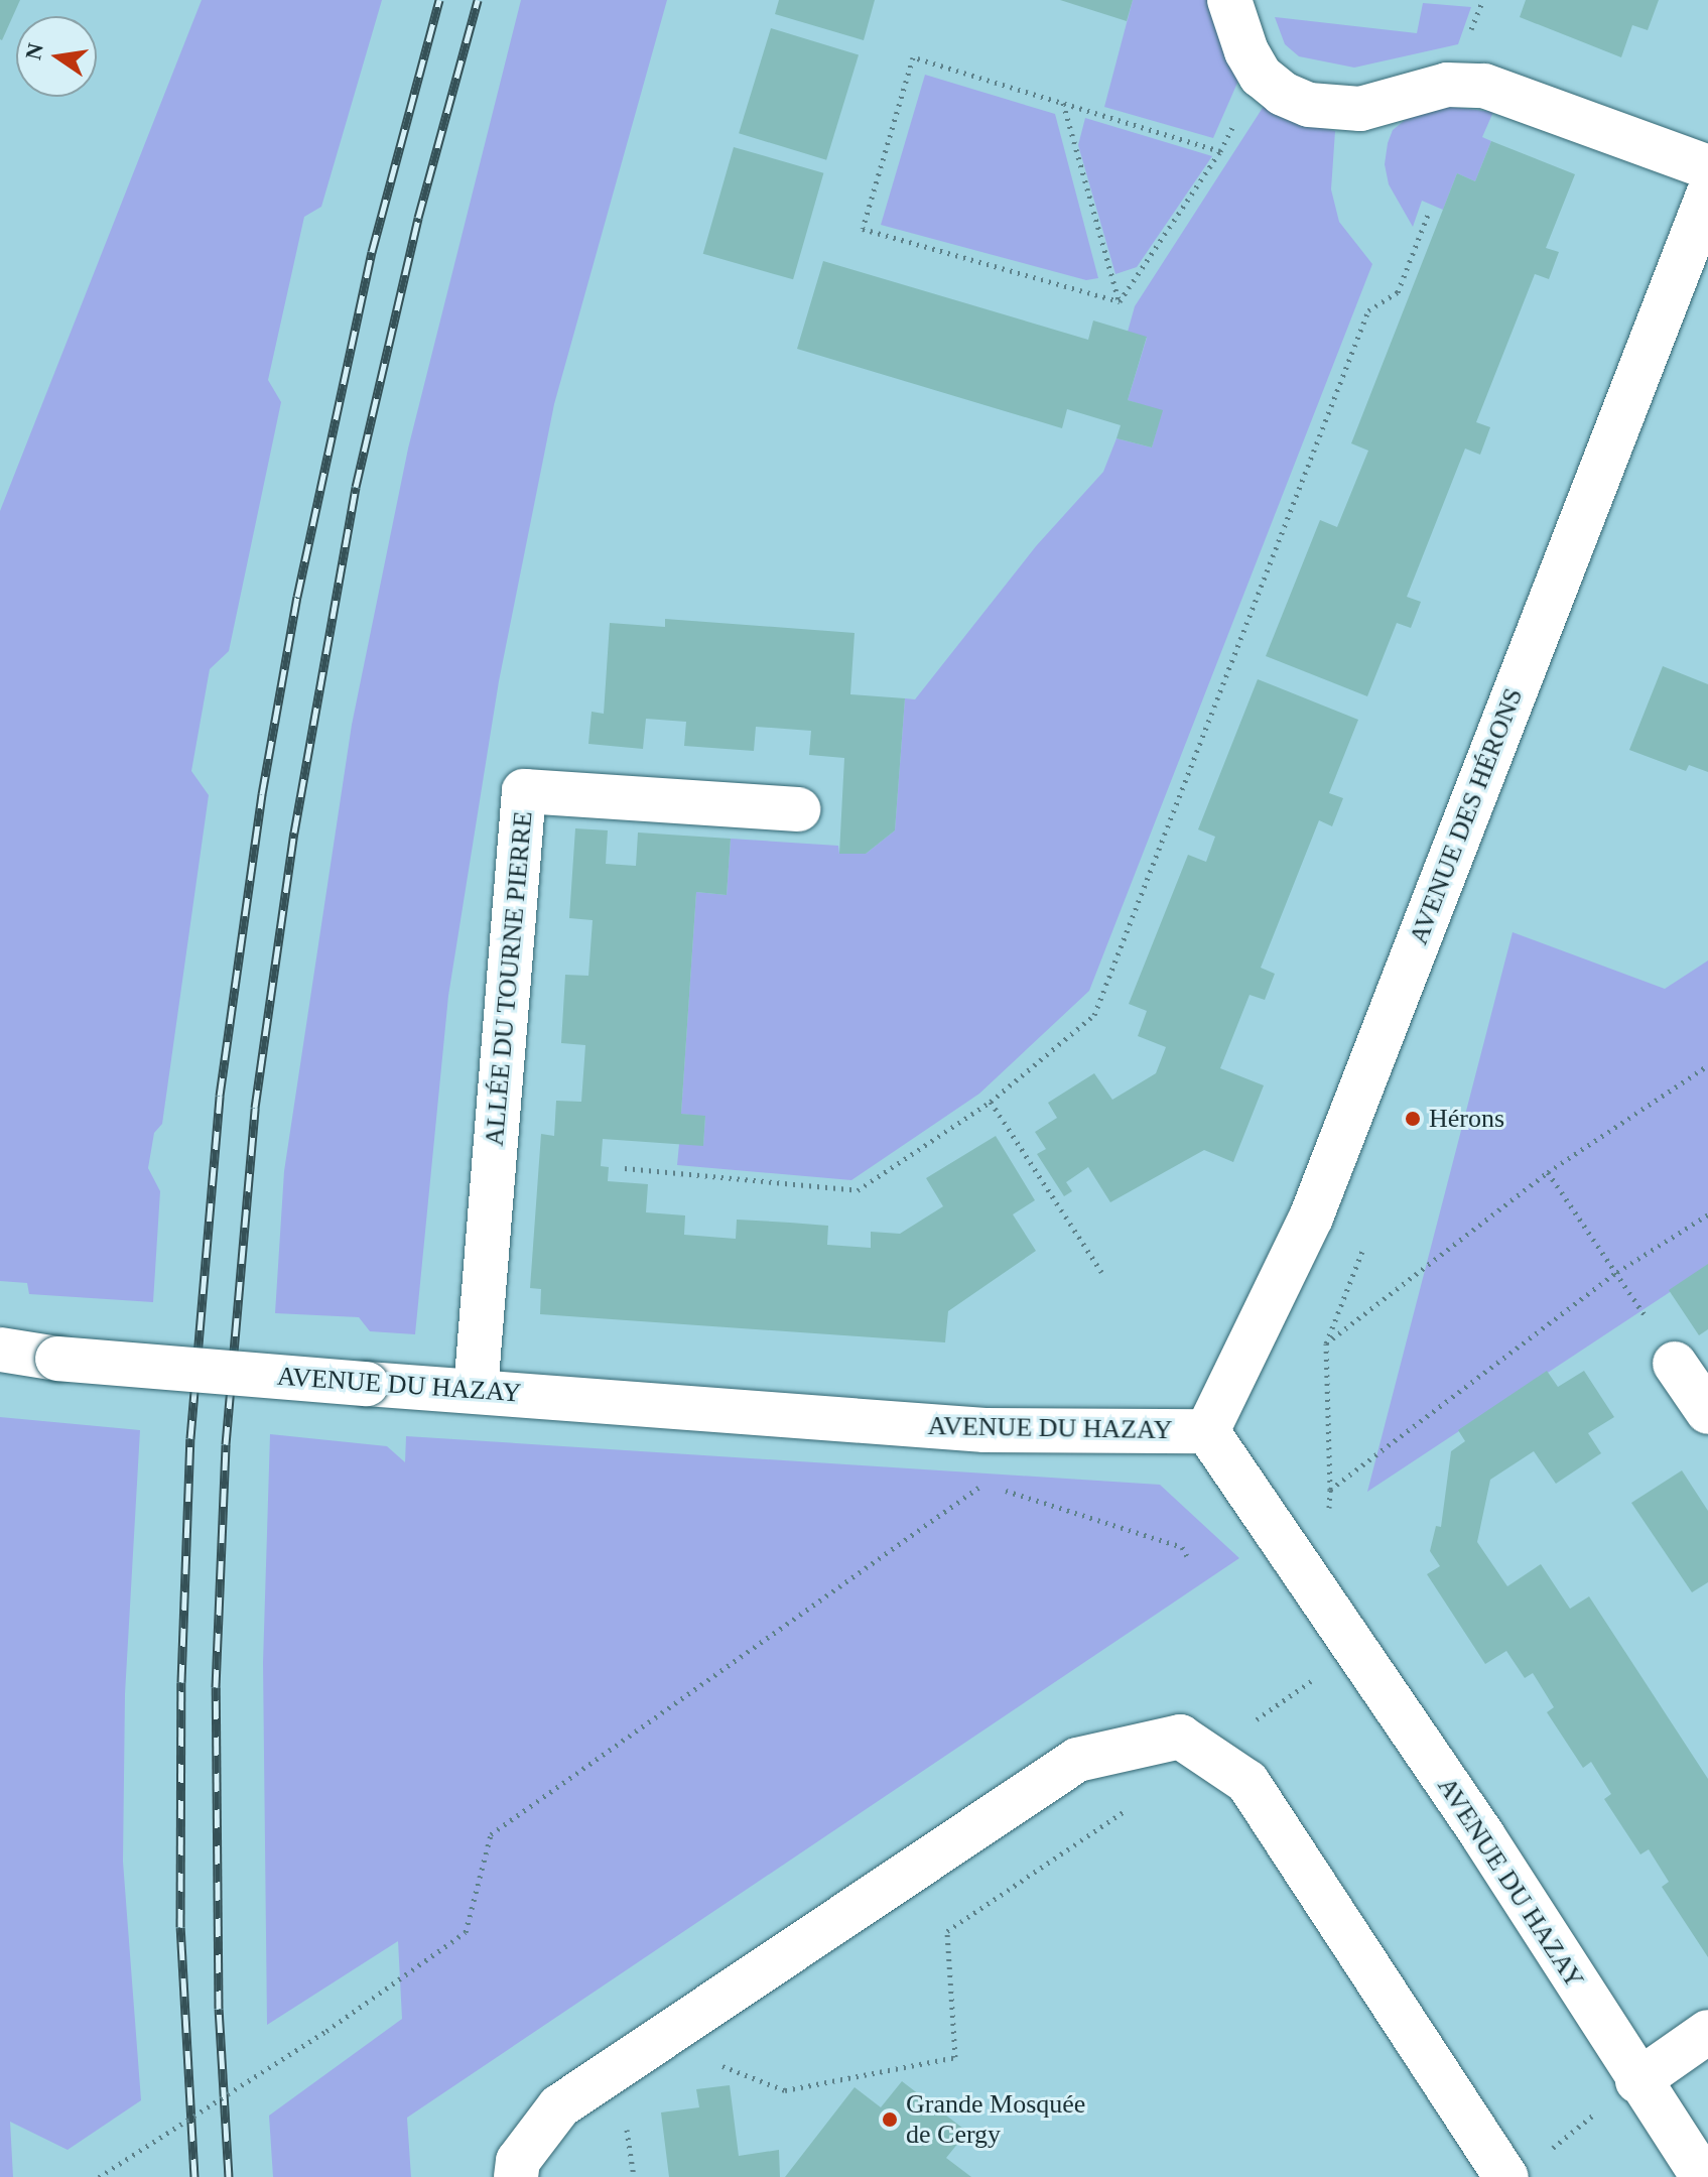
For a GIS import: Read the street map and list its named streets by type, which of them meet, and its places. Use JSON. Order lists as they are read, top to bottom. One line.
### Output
{"streets":{"street":["AVENUE DES HÉRONS","ALLÉE DU TOURNE PIERRE","AVENUE DU HAZAY"]},"crossings":[["AVENUE DES HÉRONS","AVENUE DU HAZAY"],["ALLÉE DU TOURNE PIERRE","AVENUE DU HAZAY"]],"places":["Hérons","Grande Mosquée de Cergy"],"north":"left"}
